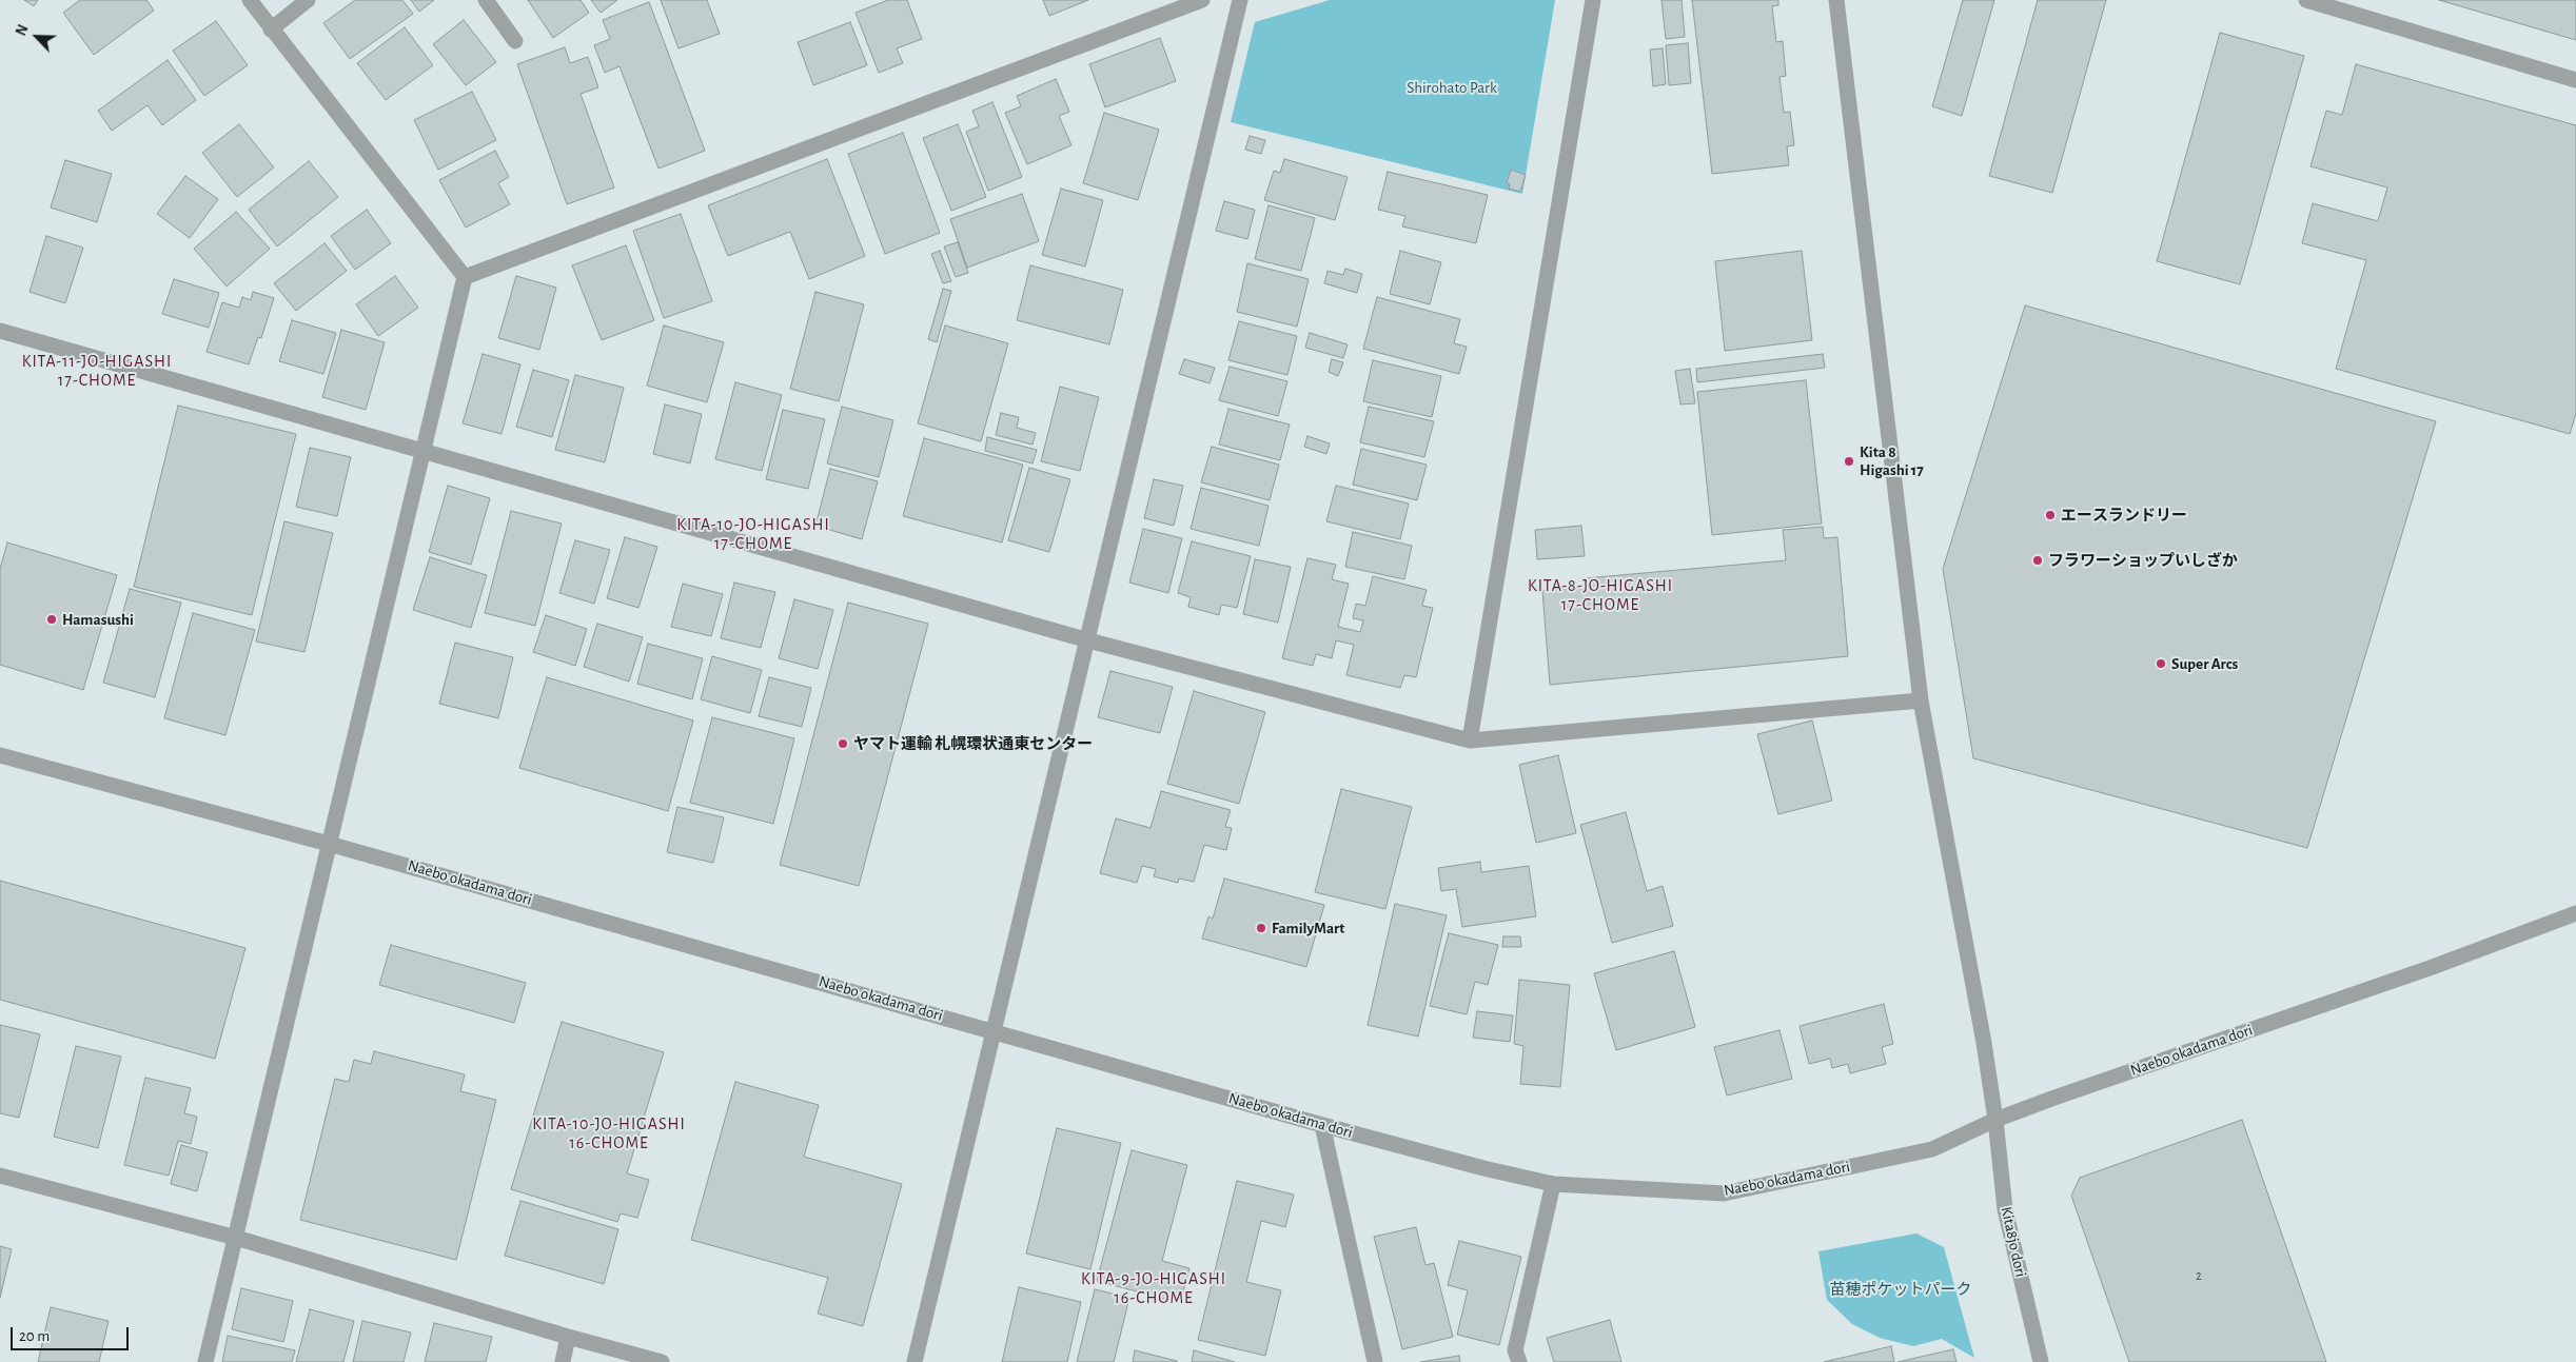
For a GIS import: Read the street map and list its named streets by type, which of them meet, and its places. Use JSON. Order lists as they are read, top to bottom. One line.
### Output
{"streets":{"street":["Naebo okadama dori","Kita8jo dori"]},"crossings":[["Naebo okadama dori","Kita8jo dori"]],"districts":["KITA-11-JO-HIGASHI 17-CHOME","KITA-10-JO-HIGASHI 17-CHOME","KITA-8-JO-HIGASHI 17-CHOME","KITA-10-JO-HIGASHI 16-CHOME","KITA-9-JO-HIGASHI 16-CHOME"],"parks":["Shirohato Park","苗穂ポケットパーク"],"places":["Kita 8 Higashi 17","エースランドリー","フラワーショップいしざか","Hamasushi","Super Arcs","ヤマト運輸 札幌環状通東センター","FamilyMart"],"house_numbers":["2"],"scale_bar":"20 m","north":"top left"}
